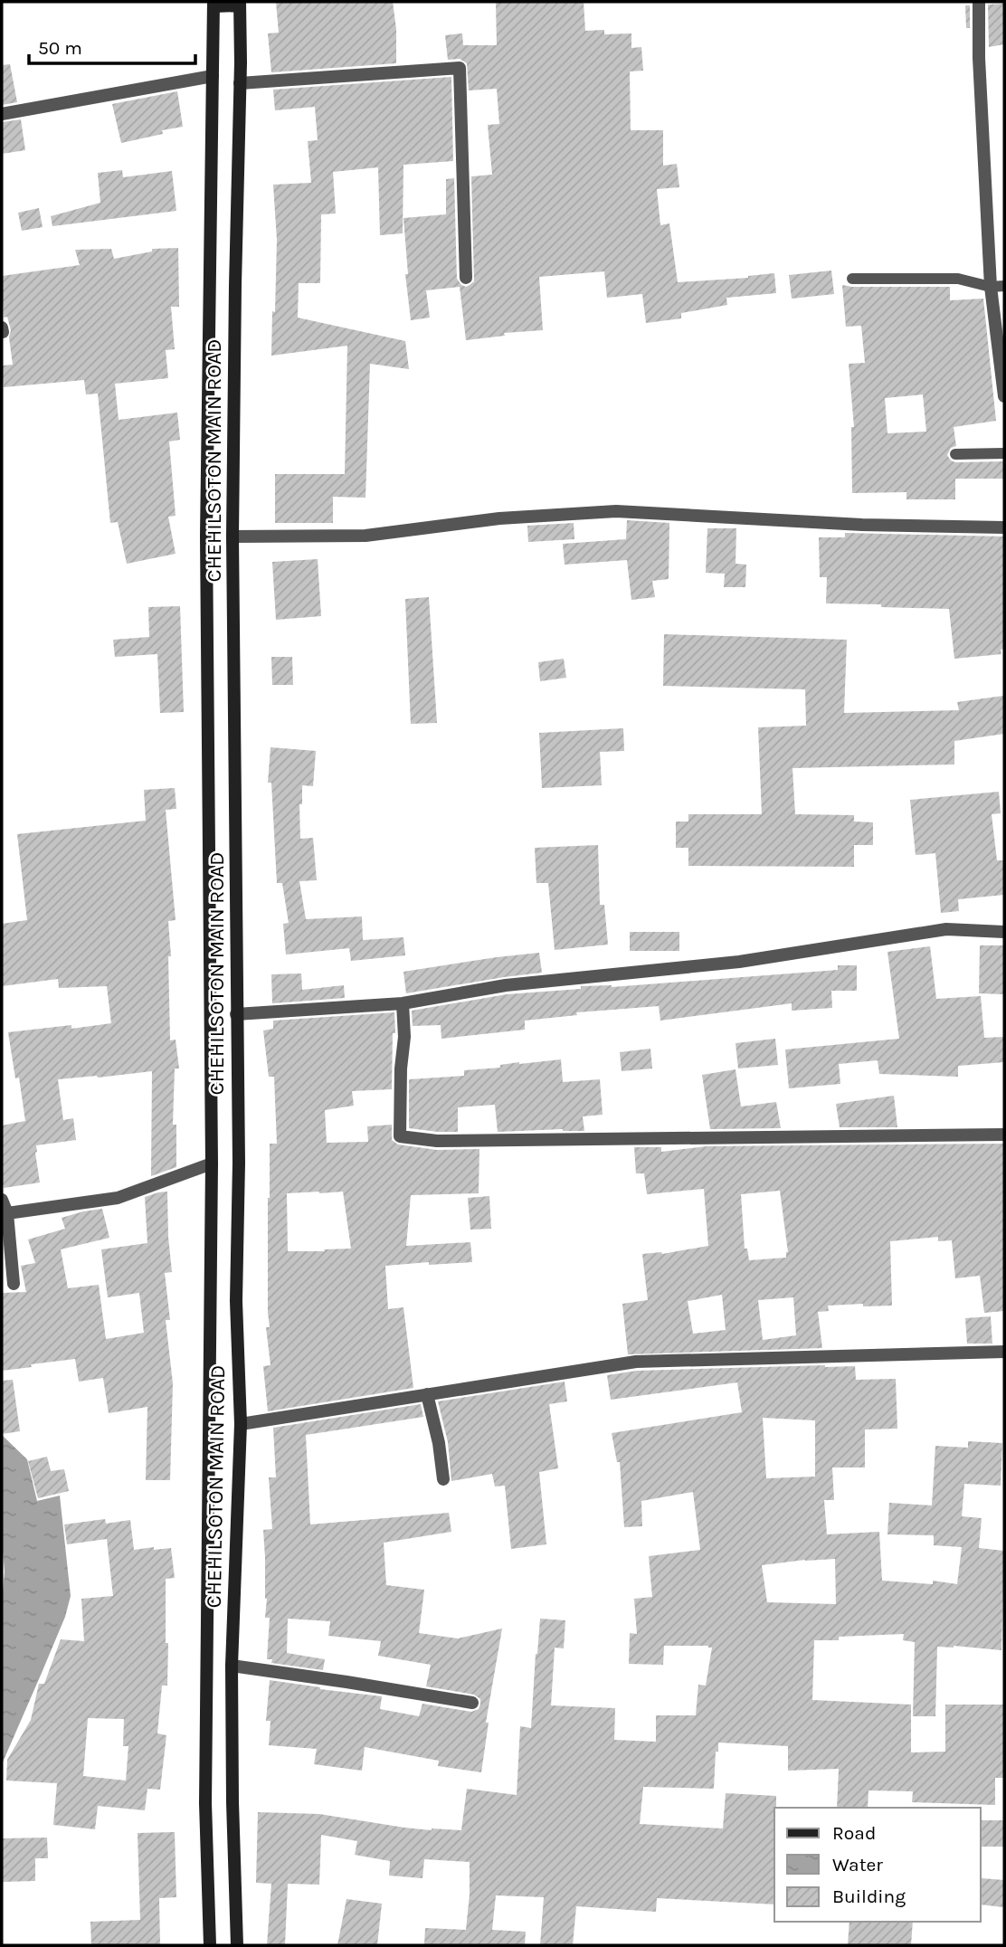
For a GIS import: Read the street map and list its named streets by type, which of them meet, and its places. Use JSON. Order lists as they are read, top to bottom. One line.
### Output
{"streets":{"main road":["CHEHILSOTON MAIN ROAD"]},"legend":["Road","Water","Building"],"scale_bar":"50 m"}
